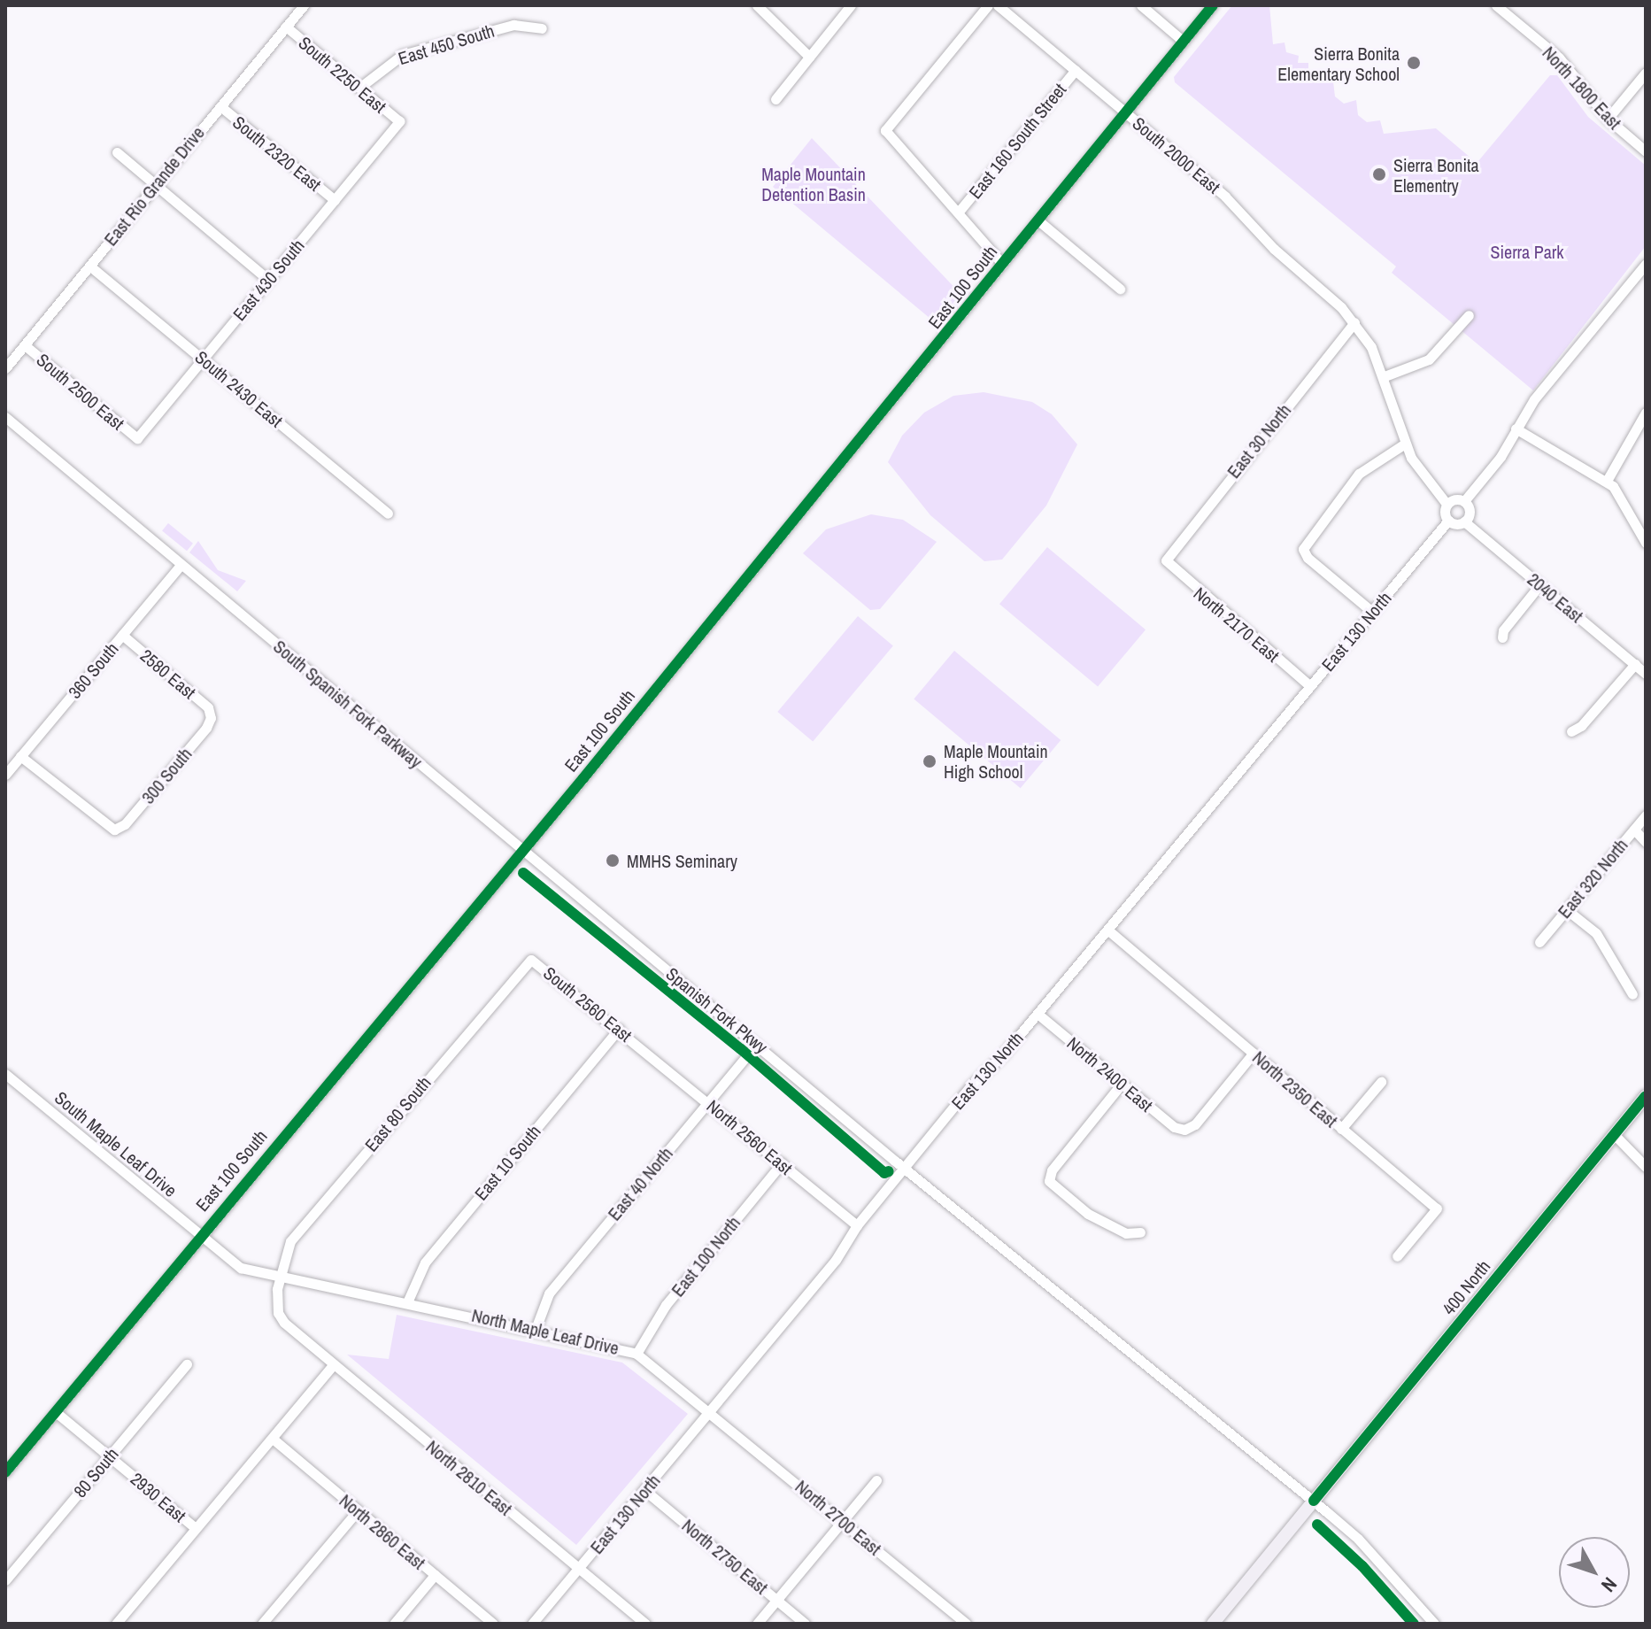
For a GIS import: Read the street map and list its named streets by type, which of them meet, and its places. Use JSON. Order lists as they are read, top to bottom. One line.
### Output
{"streets":{"main road":["400 North"],"street":["East 450 South","South 2250 East","North 1800 East","East 160 South Street","South 2320 East","South 2000 East","East Rio Grande Drive","East 430 South","East 100 South","South 2430 East","South 2500 East","East 30 North","2040 East","North 2170 East","East 130 North","360 South","2580 East","South Spanish Fork Parkway","300 South","East 320 North","South 2560 East","North 2400 East","North 2350 East","East 80 South","North 2560 East","South Maple Leaf Drive","East 10 South","East 40 North","East 100 North","North Maple Leaf Drive","80 South","North 2810 East","2930 East","North 2700 East","North 2860 East","North 2750 East"],"cycle path":["Spanish Fork Pkwy"]},"crossings":[["East 450 South","South 2250 East"],["South 2250 East","East Rio Grande Drive"],["South 2250 East","East 430 South"],["East 160 South Street","South 2000 East"],["South 2320 East","East Rio Grande Drive"],["South 2320 East","East 430 South"],["South 2000 East","East 100 South"],["South 2000 East","East 30 North"],["South 2000 East","2040 East"],["South 2000 East","East 130 North"],["East Rio Grande Drive","South 2430 East"],["East Rio Grande Drive","South 2500 East"],["East 430 South","South 2430 East"],["East 430 South","South 2500 East"],["East 100 South","South Spanish Fork Parkway"],["East 100 South","South Maple Leaf Drive"],["East 100 South","2930 East"],["East 30 North","North 2170 East"],["2040 East","East 130 North"],["North 2170 East","East 130 North"],["East 130 North","South Spanish Fork Parkway"],["East 130 North","North 2400 East"],["East 130 North","North 2350 East"],["East 130 North","North 2560 East"],["East 130 North","North Maple Leaf Drive"],["East 130 North","North 2810 East"],["East 130 North","North 2700 East"],["East 130 North","North 2750 East"],["360 South","2580 East"],["360 South","South Spanish Fork Parkway"],["360 South","300 South"],["2580 East","300 South"],["South Spanish Fork Parkway","East 40 North"],["South Spanish Fork Parkway","400 North"],["South 2560 East","East 80 South"],["South 2560 East","North 2560 East"],["South 2560 East","East 10 South"],["North 2400 East","North 2350 East"],["East 80 South","South Maple Leaf Drive"],["East 80 South","North 2810 East"],["North 2560 East","East 40 North"],["North 2560 East","East 100 North"],["South Maple Leaf Drive","East 10 South"],["South Maple Leaf Drive","North Maple Leaf Drive"],["East 40 North","North Maple Leaf Drive"],["East 100 North","North Maple Leaf Drive"],["North Maple Leaf Drive","North 2700 East"],["80 South","2930 East"]],"parks":["Maple Mountain Detention Basin","Sierra Park"],"places":["Sierra Bonita Elementary School","Sierra Bonita Elementry","Maple Mountain High School","MMHS Seminary"],"north":"bottom right"}
